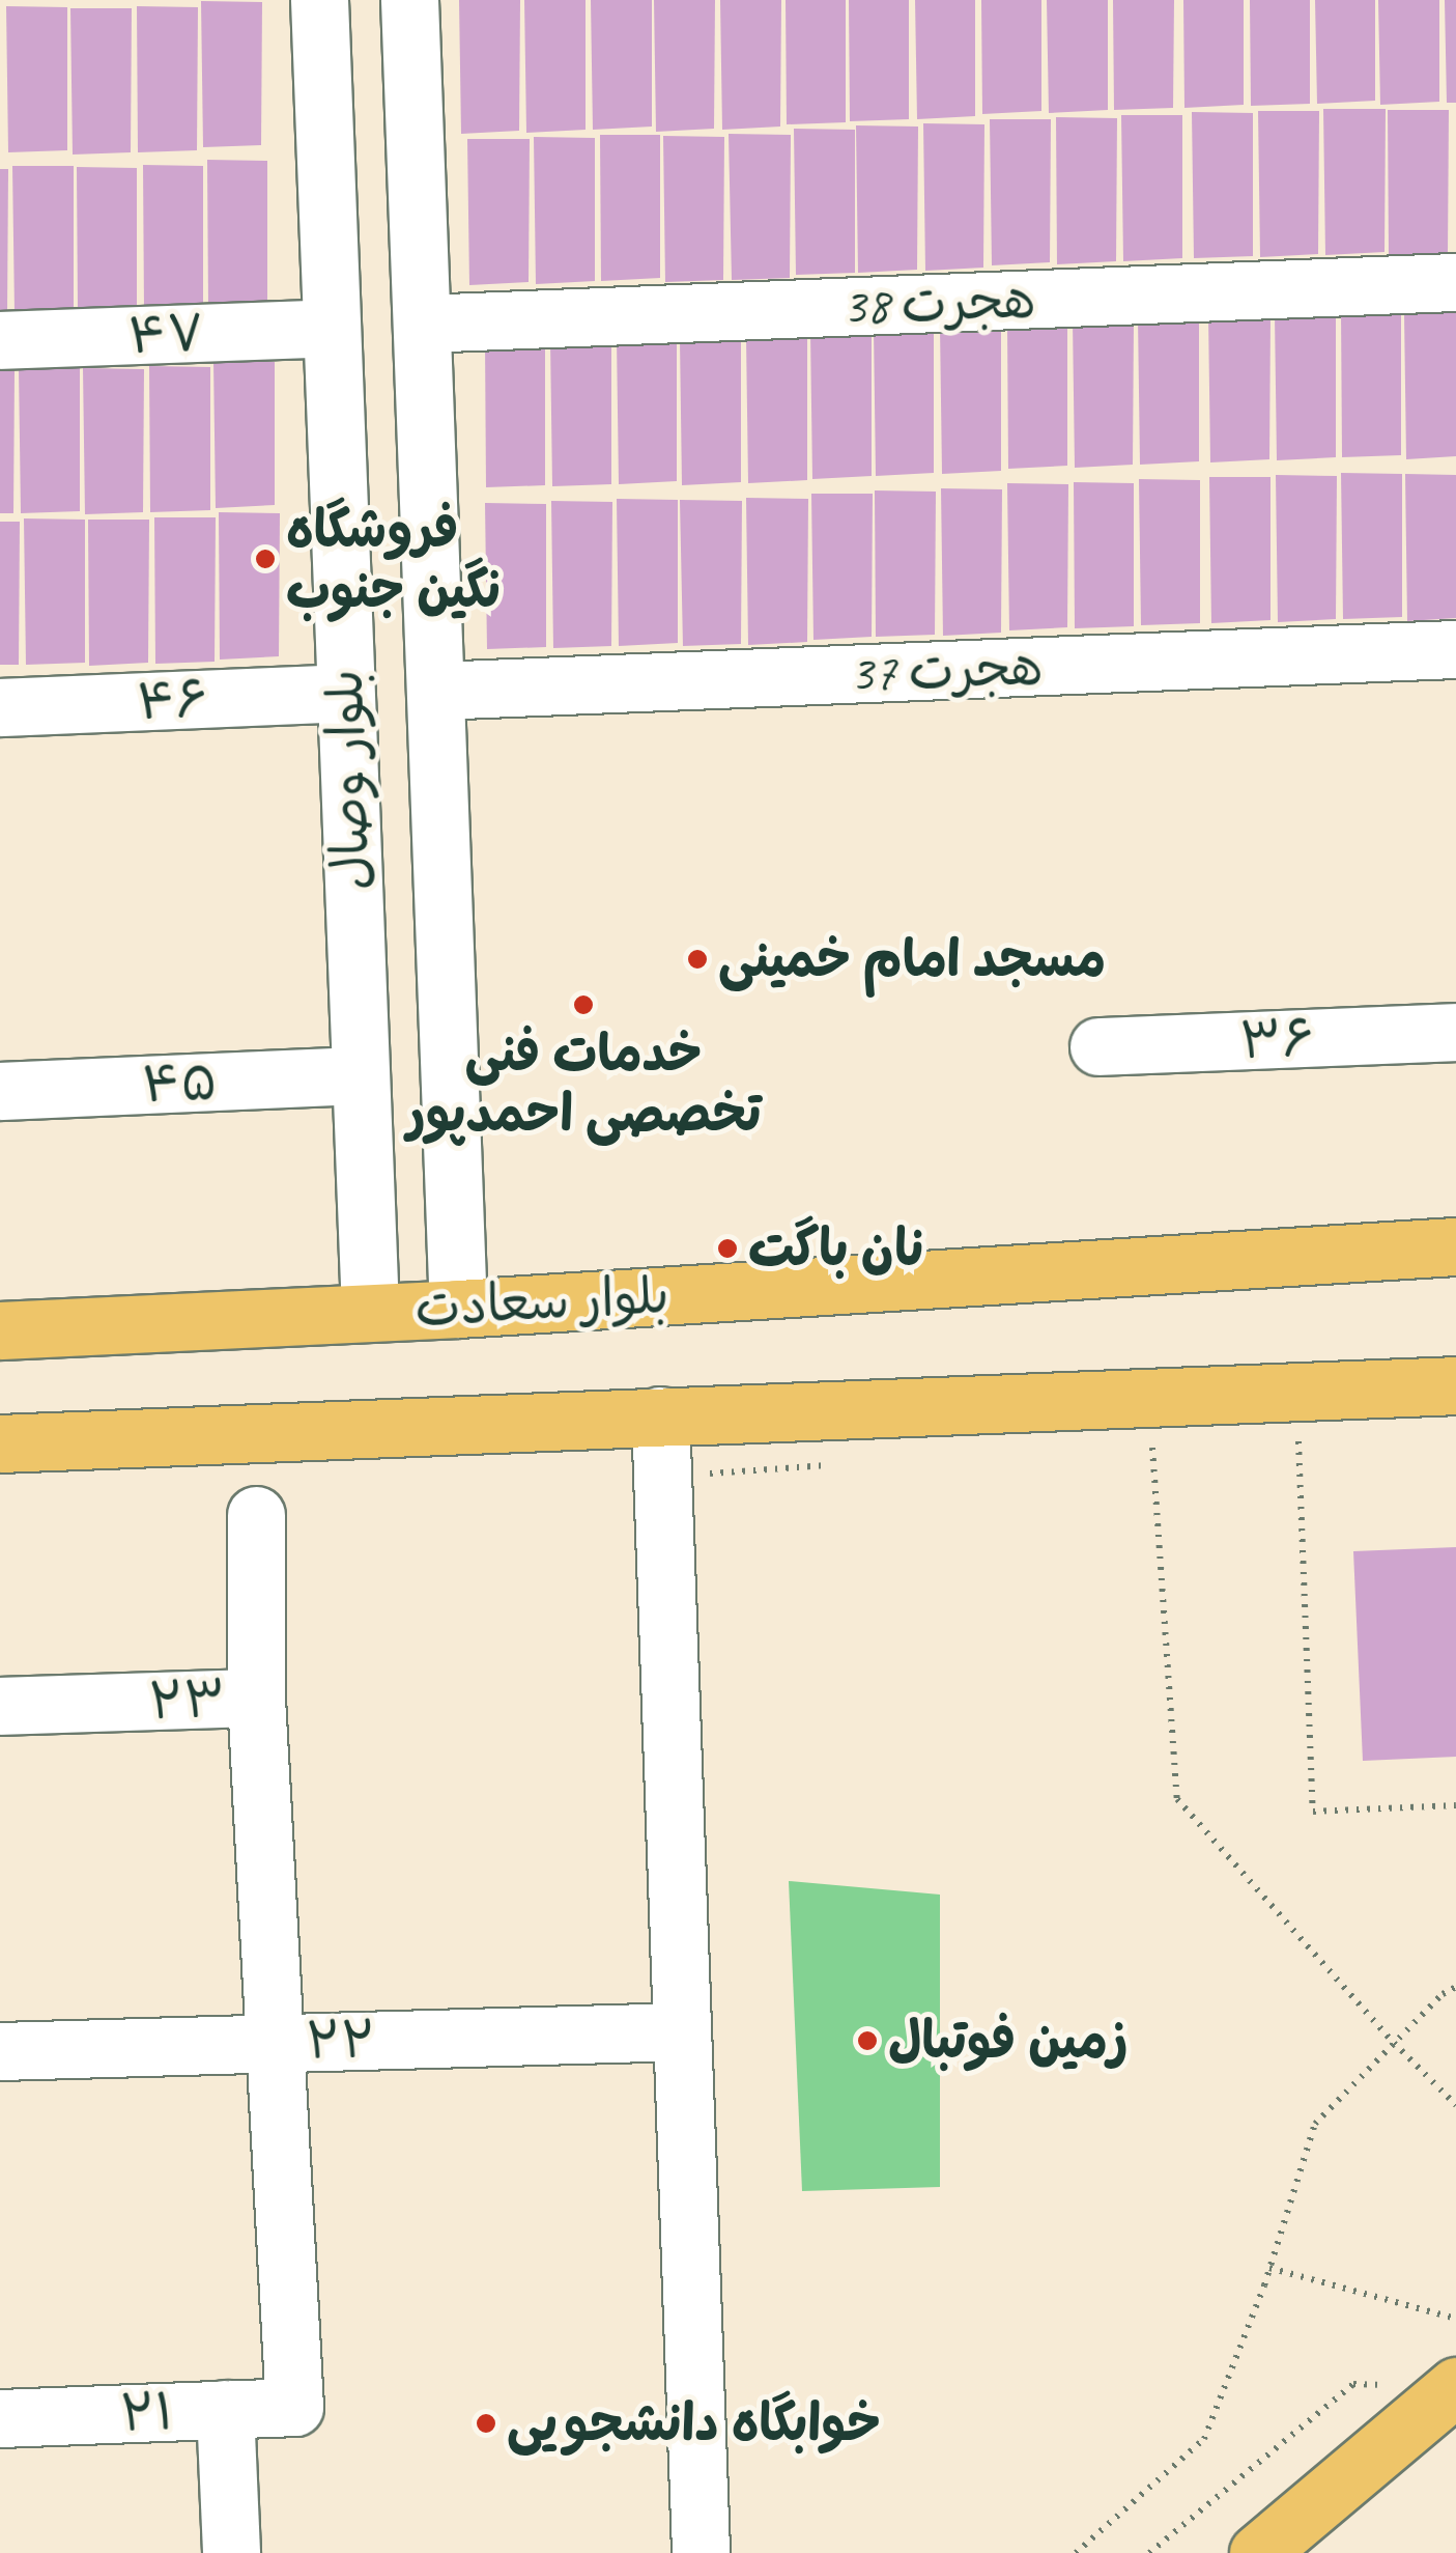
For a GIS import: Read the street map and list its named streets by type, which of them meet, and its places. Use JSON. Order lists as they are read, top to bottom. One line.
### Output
{"streets":{"main road":["بلوار سعادت"],"street":["هجرت 38","۴۷","هجرت 37","۴۶","بلوار وصال","۳۶","۴۵","۲۳","۲۲","۲۱"]},"crossings":[["هجرت 38","بلوار وصال"],["۴۷","بلوار وصال"],["هجرت 37","بلوار وصال"],["۴۶","بلوار وصال"],["بلوار وصال","۴۵"],["بلوار وصال","بلوار سعادت"],["۲۲","۲۱"]],"places":["فروشگاه نگین جنوب","مسجد امام خمینی","خدمات فنی تخصصی احمدپور","نان باگت","زمین فوتبال","خوابگاه دانشجویی"]}
